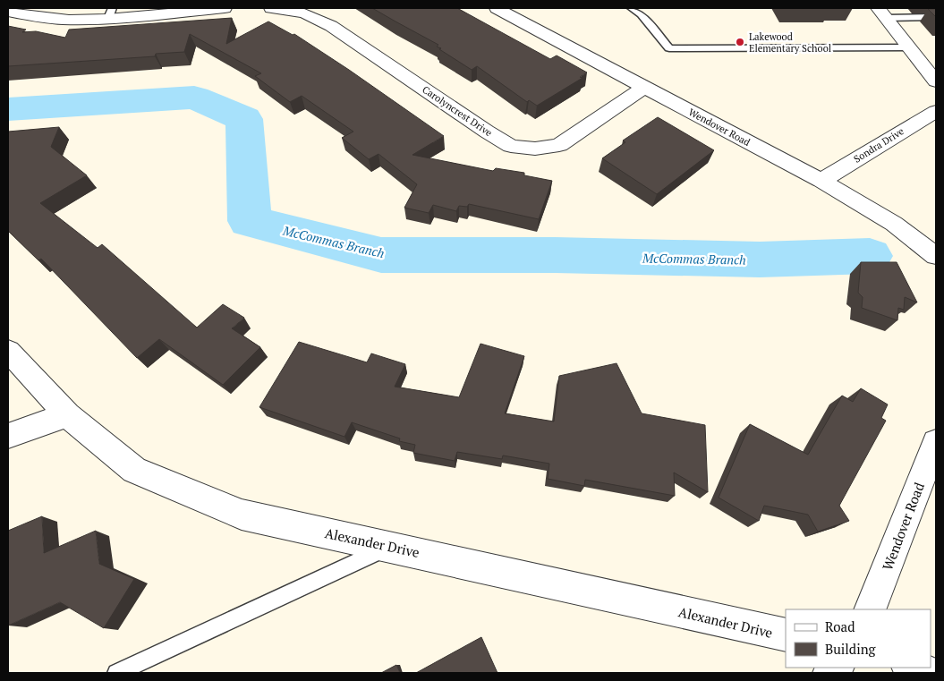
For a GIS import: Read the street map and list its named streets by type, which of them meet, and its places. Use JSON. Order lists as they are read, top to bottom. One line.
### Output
{"streets":{"street":["Carolyncrest Drive","Wendover Road","Sondra Drive","Alexander Drive"]},"crossings":[["Carolyncrest Drive","Wendover Road"],["Wendover Road","Sondra Drive"]],"water":["McCommas Branch"],"places":["Lakewood Elementary School"],"legend":["Road","Building"]}
